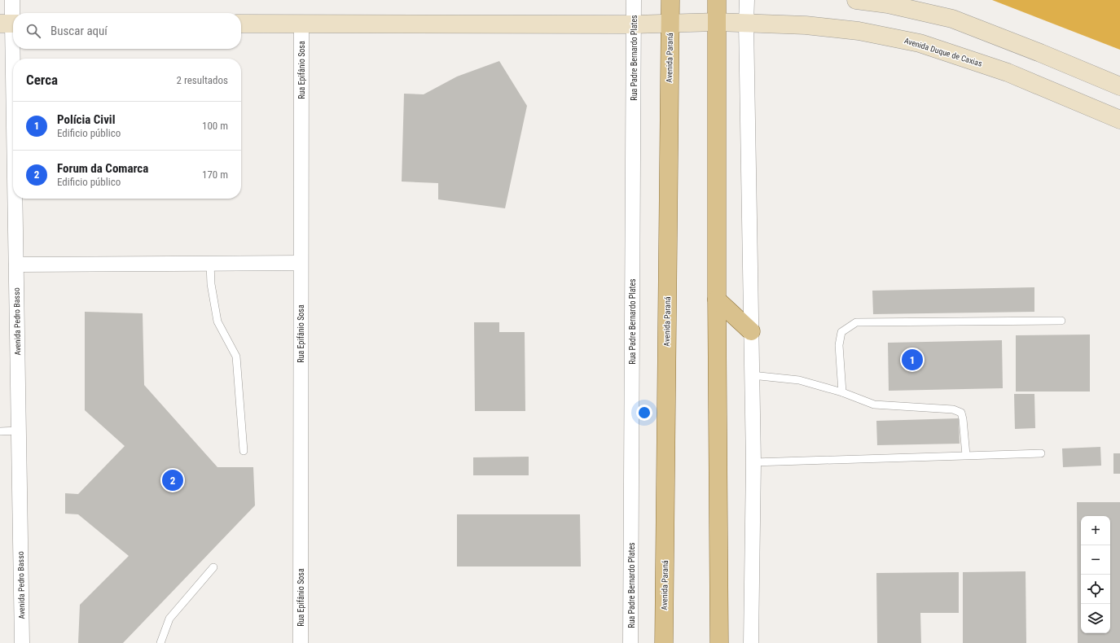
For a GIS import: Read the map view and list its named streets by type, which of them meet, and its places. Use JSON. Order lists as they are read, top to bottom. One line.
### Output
{"streets":{"main road":["Avenida Duque de Caxias","Avenida Paraná"],"street":["Rua Padre Bernardo Plates","Rua Epifânio Sosa","Avenida Pedro Basso"]},"crossings":[["Avenida Duque de Caxias","Rua Padre Bernardo Plates"],["Avenida Duque de Caxias","Avenida Paraná"],["Avenida Duque de Caxias","Rua Epifânio Sosa"]],"page":{"search":"Buscar aquí","heading":["Cerca","2 resultados"],"list":[{"mark":"1","name":"Polícia Civil","note":"Edificio público","value":"100 m"},{"mark":"2","name":"Forum da Comarca","note":"Edificio público","value":"170 m"}],"pins":["1","2"],"map_buttons":["+","−"]}}
